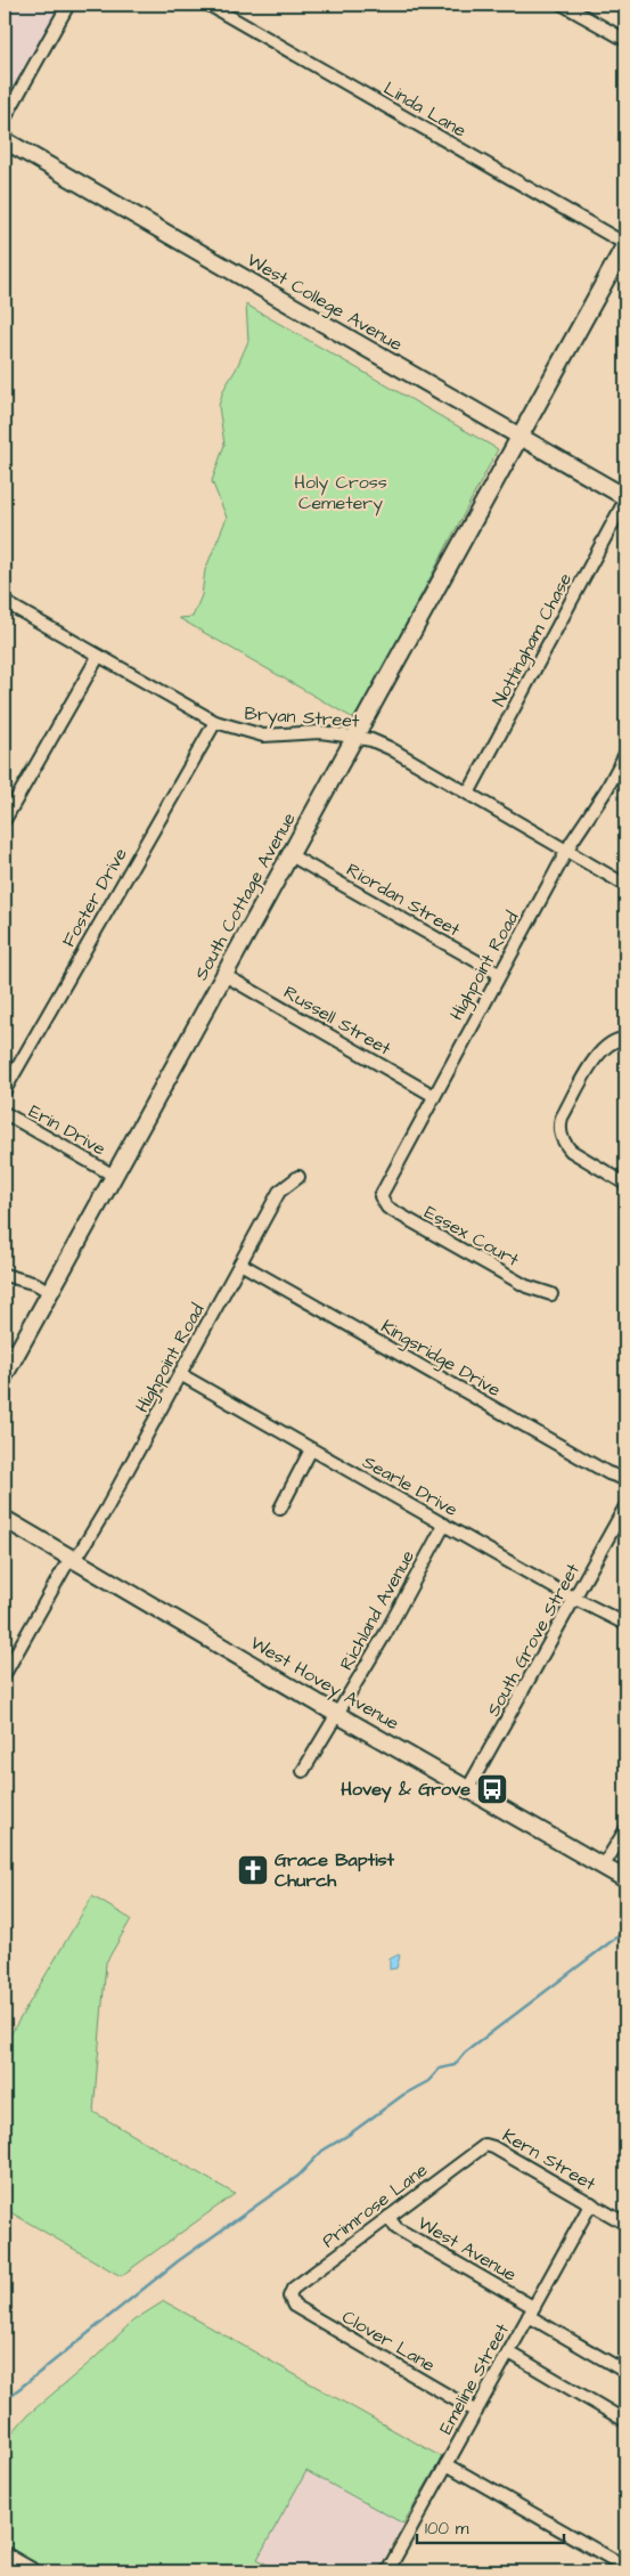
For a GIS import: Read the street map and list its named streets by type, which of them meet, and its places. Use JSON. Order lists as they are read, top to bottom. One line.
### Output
{"streets":{"main road":["West College Avenue","South Cottage Avenue","West Hovey Avenue"],"street":["Linda Lane","Nottingham Chase","Bryan Street","Foster Drive","Riordan Street","Highpoint Road","Russell Street","Erin Drive","Essex Court","Kingsridge Drive","Searle Drive","Richland Avenue","South Grove Street","Kern Street","Primrose Lane","West Avenue","Clover Lane","Emeline Street"]},"crossings":[["Linda Lane","South Cottage Avenue"],["West College Avenue","Nottingham Chase"],["West College Avenue","South Cottage Avenue"],["Nottingham Chase","Bryan Street"],["Bryan Street","South Cottage Avenue"],["Bryan Street","Foster Drive"],["Bryan Street","Highpoint Road"],["South Cottage Avenue","Riordan Street"],["South Cottage Avenue","Russell Street"],["South Cottage Avenue","Erin Drive"],["Riordan Street","Highpoint Road"],["Highpoint Road","Russell Street"],["Highpoint Road","Essex Court"],["Highpoint Road","Kingsridge Drive"],["Highpoint Road","Searle Drive"],["Highpoint Road","West Hovey Avenue"],["Searle Drive","Richland Avenue"],["Searle Drive","South Grove Street"],["Richland Avenue","West Hovey Avenue"],["South Grove Street","West Hovey Avenue"],["Kern Street","Primrose Lane"],["Kern Street","Emeline Street"],["Primrose Lane","West Avenue"],["Primrose Lane","Clover Lane"],["West Avenue","Emeline Street"],["Clover Lane","Emeline Street"]],"parks":["Holy Cross Cemetery"],"places":{"bus stop":["Hovey & Grove"],"church":["Grace Baptist Church"]},"scale_bar":"100 m"}
